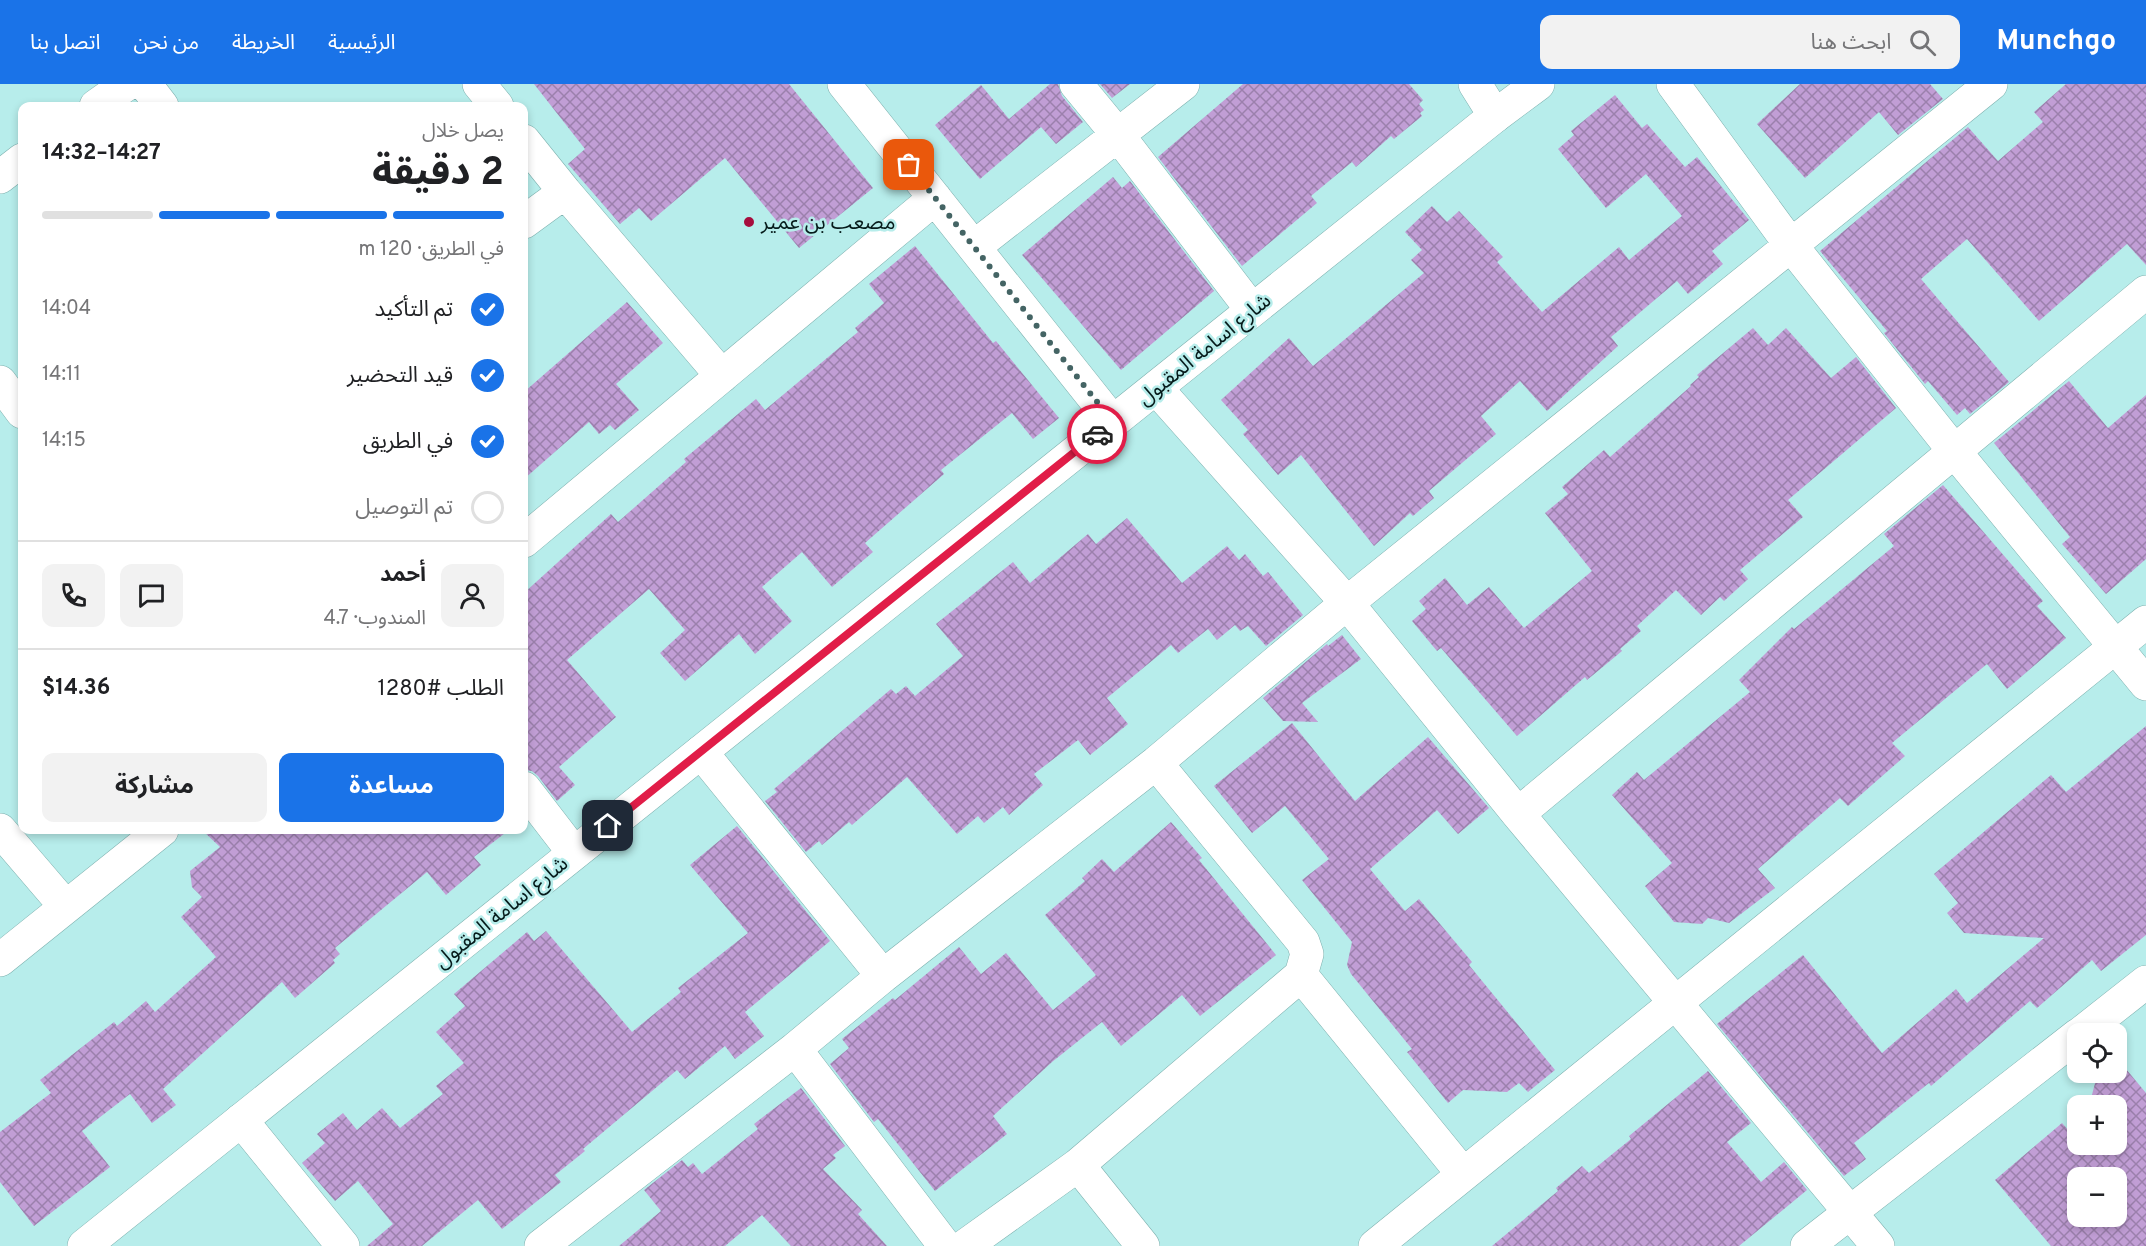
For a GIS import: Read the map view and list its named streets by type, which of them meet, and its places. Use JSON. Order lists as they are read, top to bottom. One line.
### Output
{"streets":{"street":["شارع اسامة المقبول"]},"places":["مصعب بن عمير"],"page":{"header":"Munchgo","search":"ابحث هنا","nav":["الرئيسية","الخريطة","من نحن","اتصل بنا"],"heading":["2 دقيقة","يصل خلال","14:27–14:32"],"panel":["أحمد","المندوب · 4.7","الطلب #1280","$14.36"],"bar":"في الطريق · 120 m","list":[["تم التأكيد","14:04"],["قيد التحضير","14:11"],["في الطريق","14:15"],"تم التوصيل"],"buttons":["مساعدة","مشاركة"],"map_buttons":["+","−"]}}
